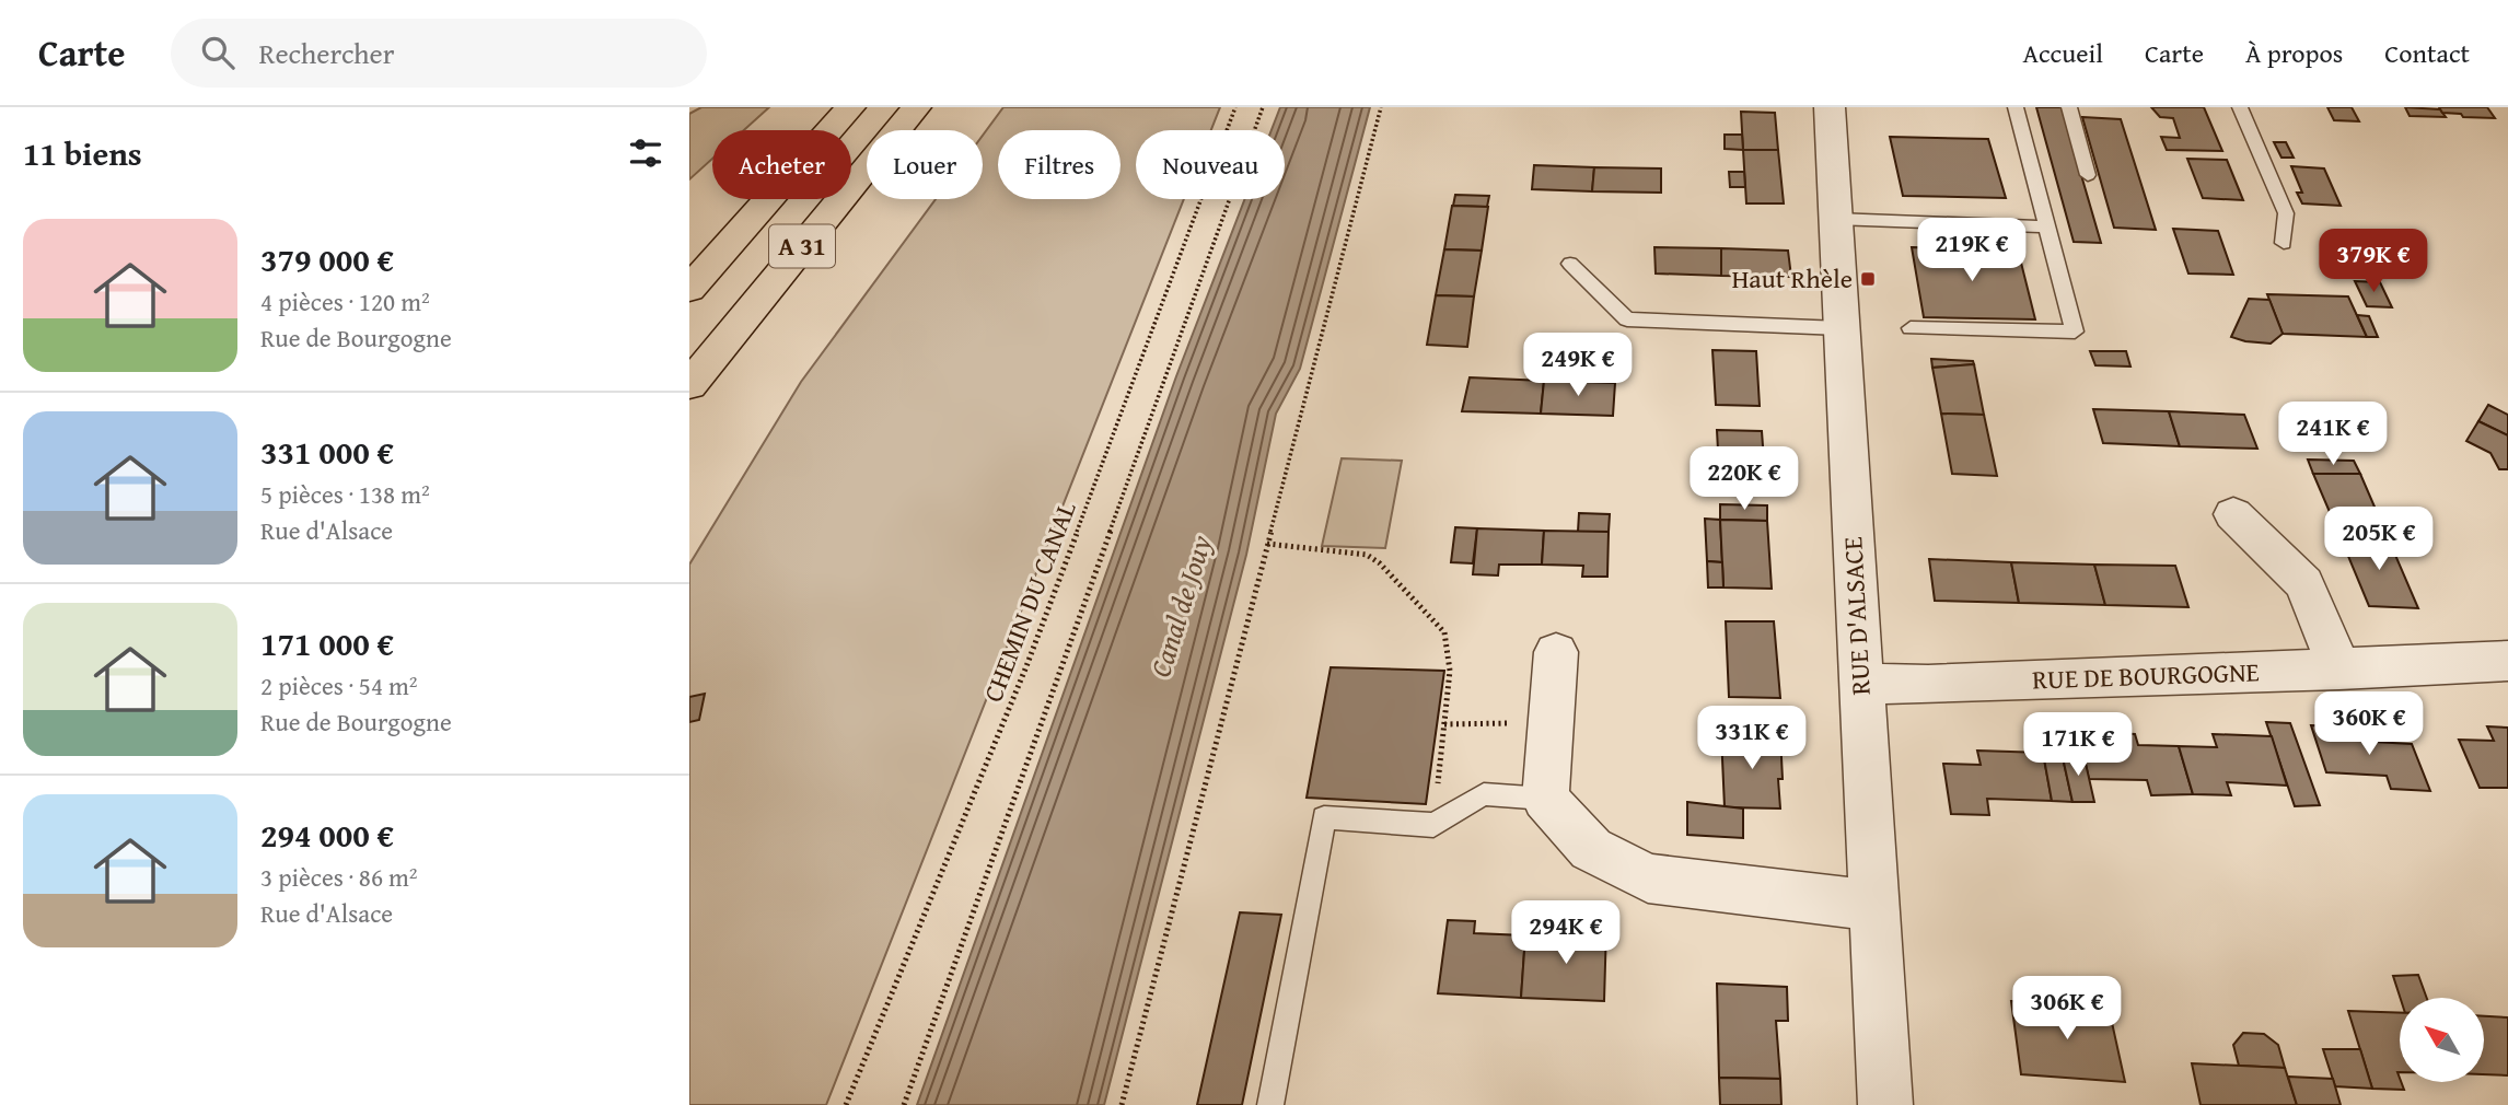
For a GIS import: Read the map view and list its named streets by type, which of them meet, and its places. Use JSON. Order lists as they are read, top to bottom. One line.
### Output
{"streets":{"highway":["A 31"],"street":["RUE D'ALSACE","RUE DE BOURGOGNE"],"path":["CHEMIN DU CANAL"]},"crossings":[["RUE D'ALSACE","RUE DE BOURGOGNE"]],"water":["Canal de Jouy"],"places":{"transit":["Haut Rhèle"]},"north":"top left","page":{"header":"Carte","search":"Rechercher","nav":["Accueil","Carte","À propos","Contact"],"heading":"11 biens","chip":["Acheter","Louer","Filtres","Nouveau"],"list":[{"name":"379 000 €","note":"4 pièces · 120 m² · Rue de Bourgogne"},{"name":"331 000 €","note":"5 pièces · 138 m² · Rue d'Alsace"},{"name":"171 000 €","note":"2 pièces · 54 m² · Rue de Bourgogne"},{"name":"294 000 €","note":"3 pièces · 86 m² · Rue d'Alsace"}],"price":["219K €","379K €","249K €","241K €","220K €","205K €","360K €","331K €","171K €","294K €","306K €"]}}
